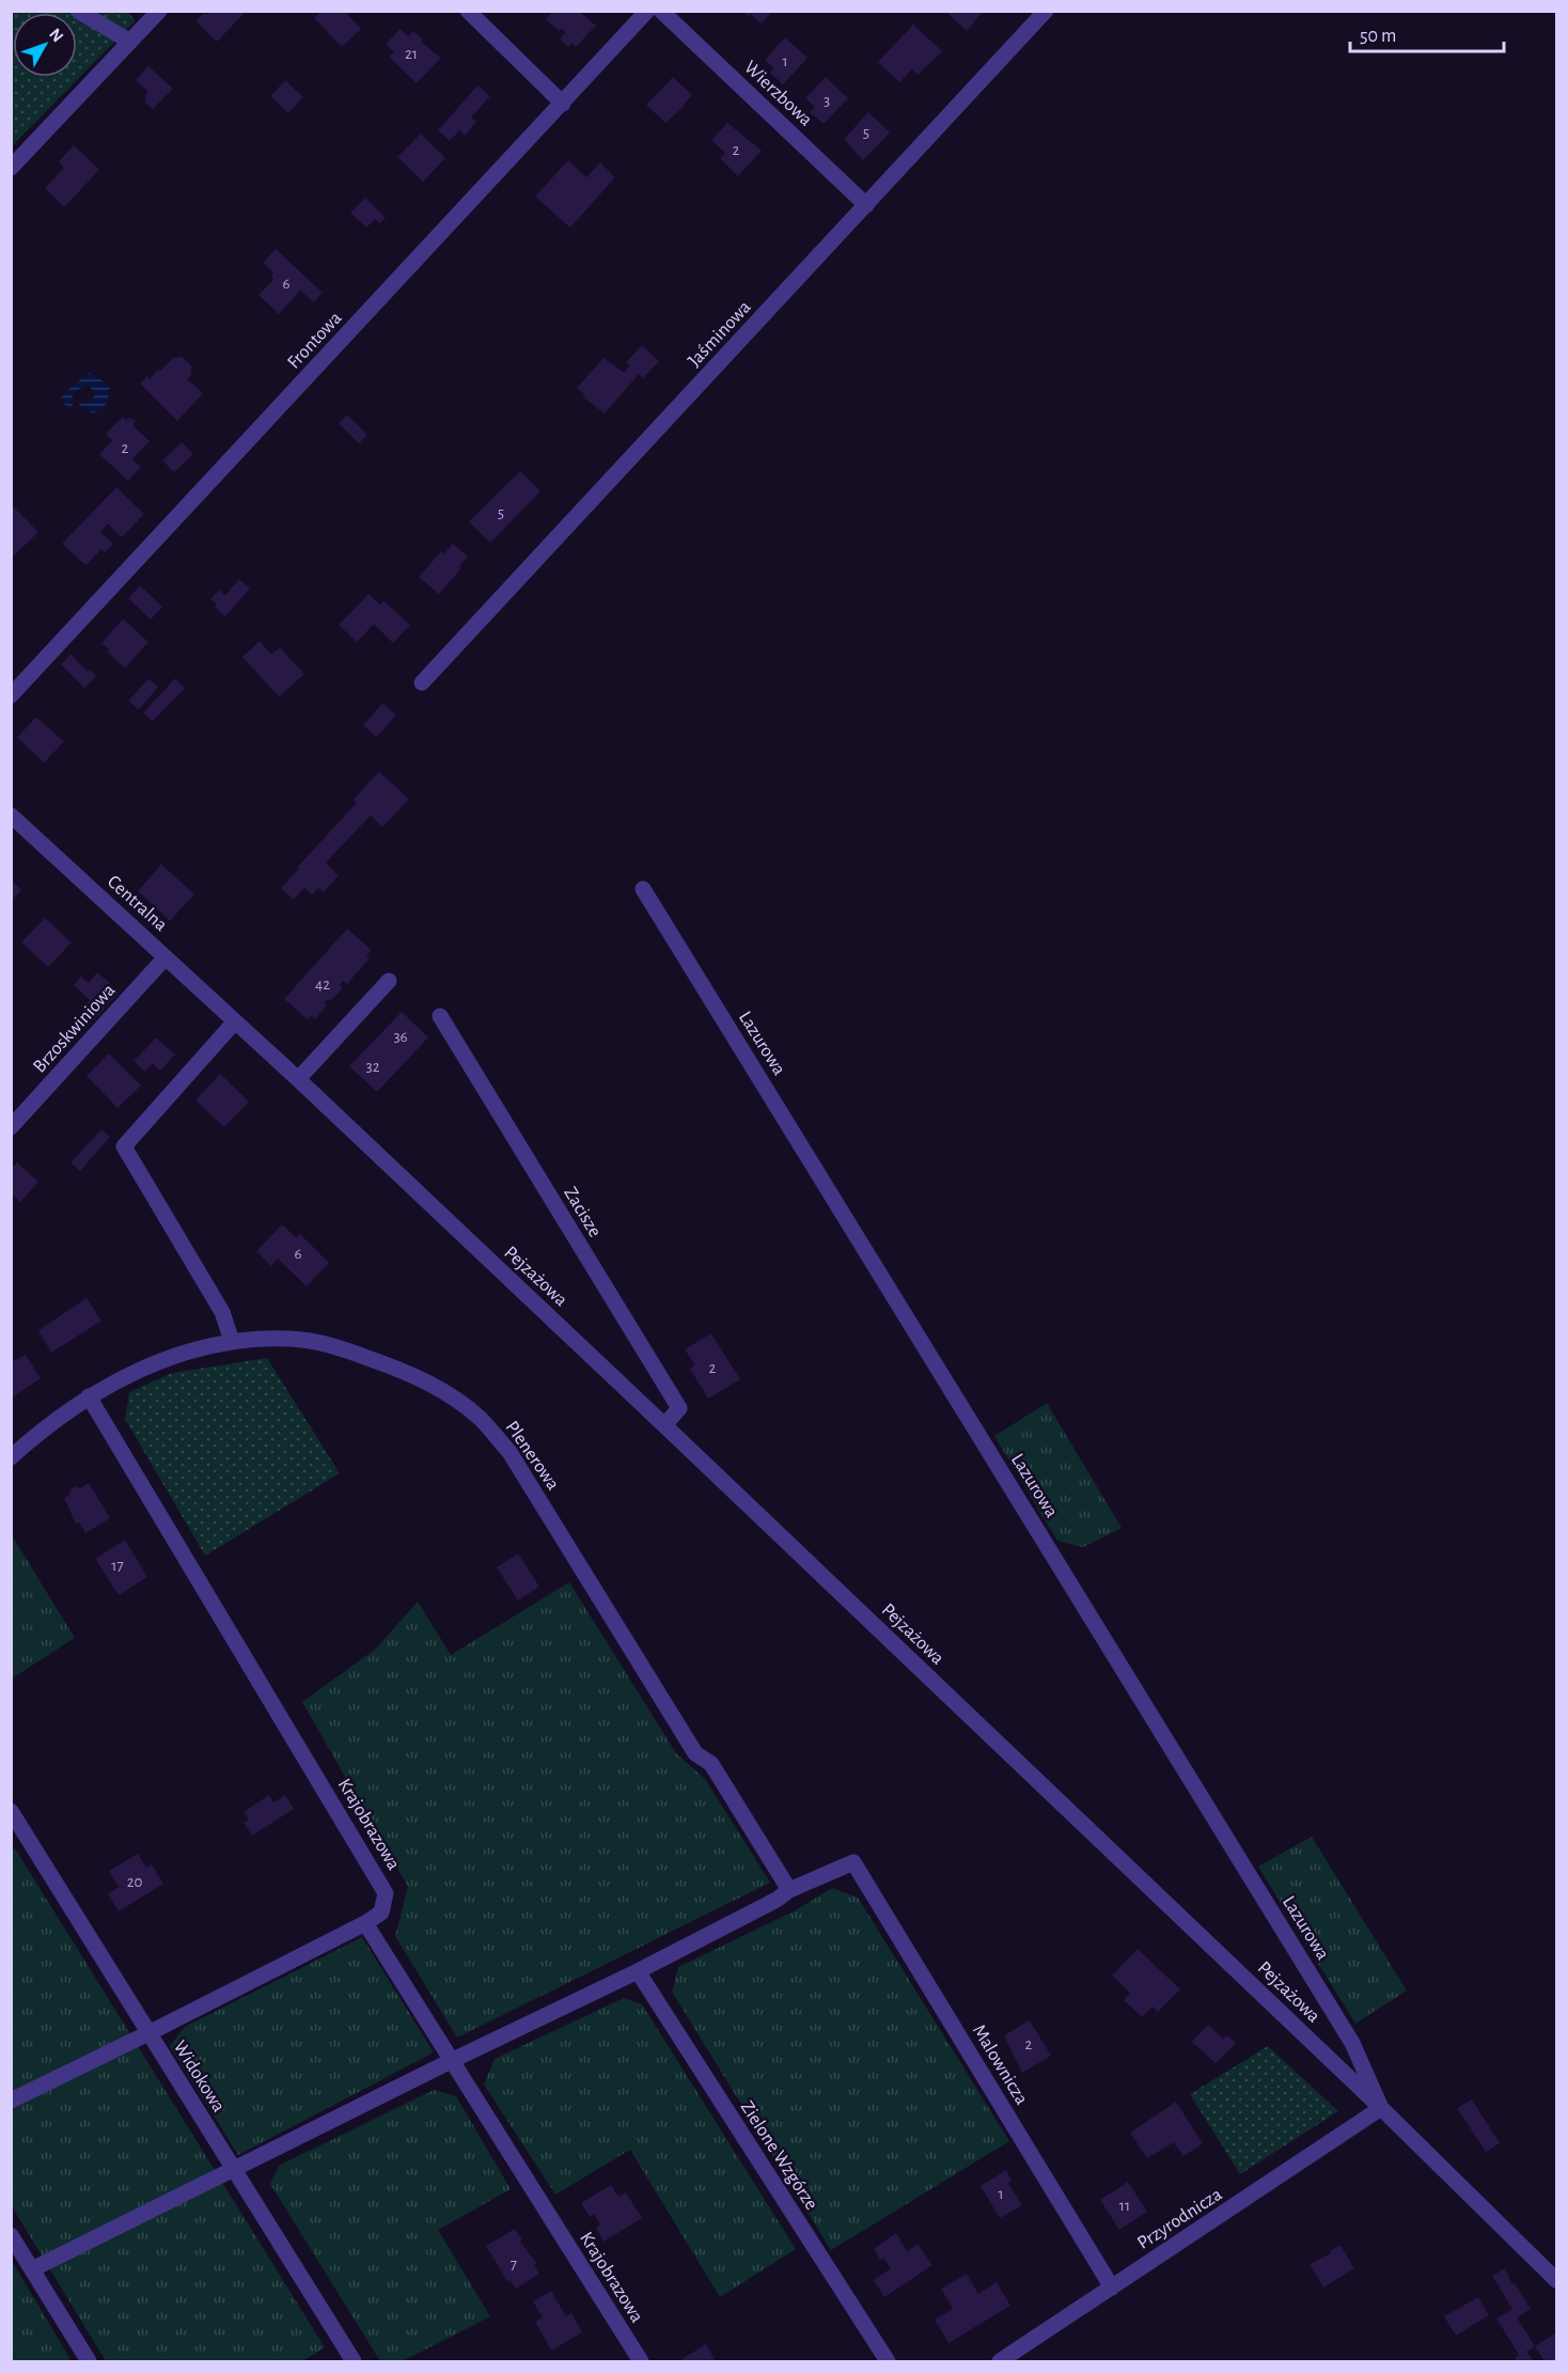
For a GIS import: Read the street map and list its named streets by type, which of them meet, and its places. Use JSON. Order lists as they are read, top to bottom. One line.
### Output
{"streets":{"street":["Wierzbowa","Jaśminowa","Frontowa","Centralna","Brzoskwiniowa","Lazurowa","Zacisze","Pejzażowa","Plenerowa","Krajobrazowa","Malownicza","Widokowa","Zielone Wzgórze","Przyrodnicza"]},"crossings":[["Wierzbowa","Jaśminowa"],["Centralna","Brzoskwiniowa"],["Centralna","Pejzażowa"],["Lazurowa","Pejzażowa"],["Lazurowa","Przyrodnicza"],["Zacisze","Pejzażowa"],["Pejzażowa","Przyrodnicza"],["Plenerowa","Krajobrazowa"],["Plenerowa","Malownicza"],["Malownicza","Przyrodnicza"]],"house_numbers":["21","1","3","5","2","6","2","5","42","36","32","6","2","17","20","2","1","11","7"],"scale_bar":"50 m","north":"top right"}
